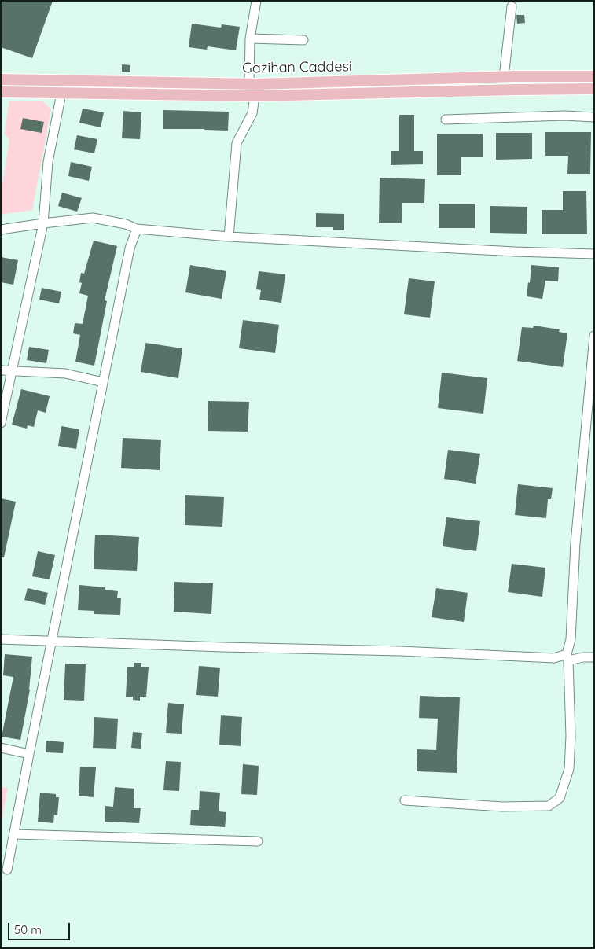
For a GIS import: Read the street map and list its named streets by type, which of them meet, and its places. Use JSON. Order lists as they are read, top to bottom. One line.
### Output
{"streets":{"main road":["Gazihan Caddesi"]},"scale_bar":"50 m"}
